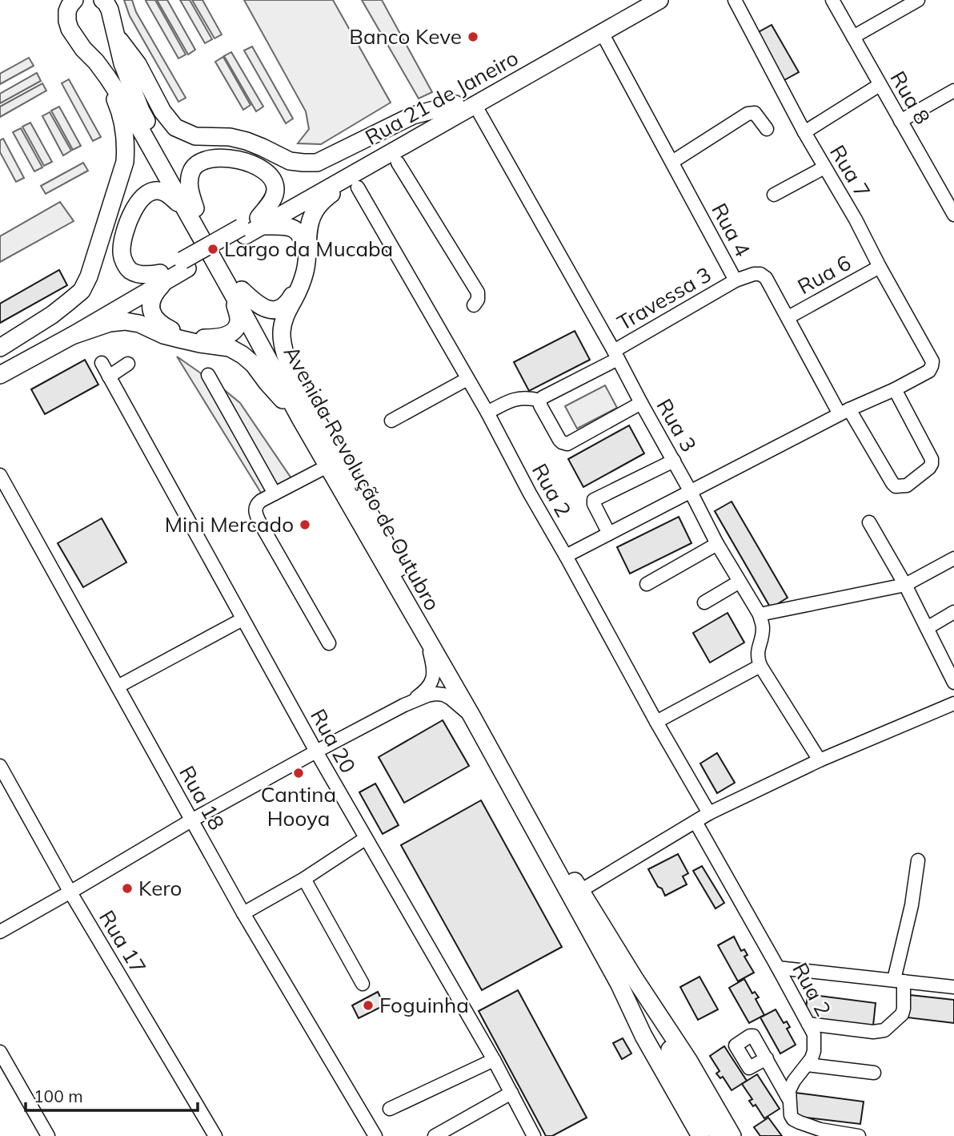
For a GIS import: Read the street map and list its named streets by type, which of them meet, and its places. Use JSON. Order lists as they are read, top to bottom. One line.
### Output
{"streets":{"main road":["Rua 21 de Janeiro","Avenida Revolução de Outubro"],"street":["Rua 8","Rua 7","Rua 4","Rua 6","Travessa 3","Rua 3","Rua 2","Rua 20","Rua 18","Rua 17"]},"crossings":[["Rua 21 de Janeiro","Rua 4"],["Rua 21 de Janeiro","Rua 3"],["Rua 7","Rua 4"],["Rua 7","Rua 6"],["Rua 4","Rua 6"],["Rua 4","Travessa 3"],["Travessa 3","Rua 3"]],"places":["Banco Keve","Largo da Mucaba","Mini Mercado","Cantina Hooya","Kero","Foguinha"],"scale_bar":"100 m"}
